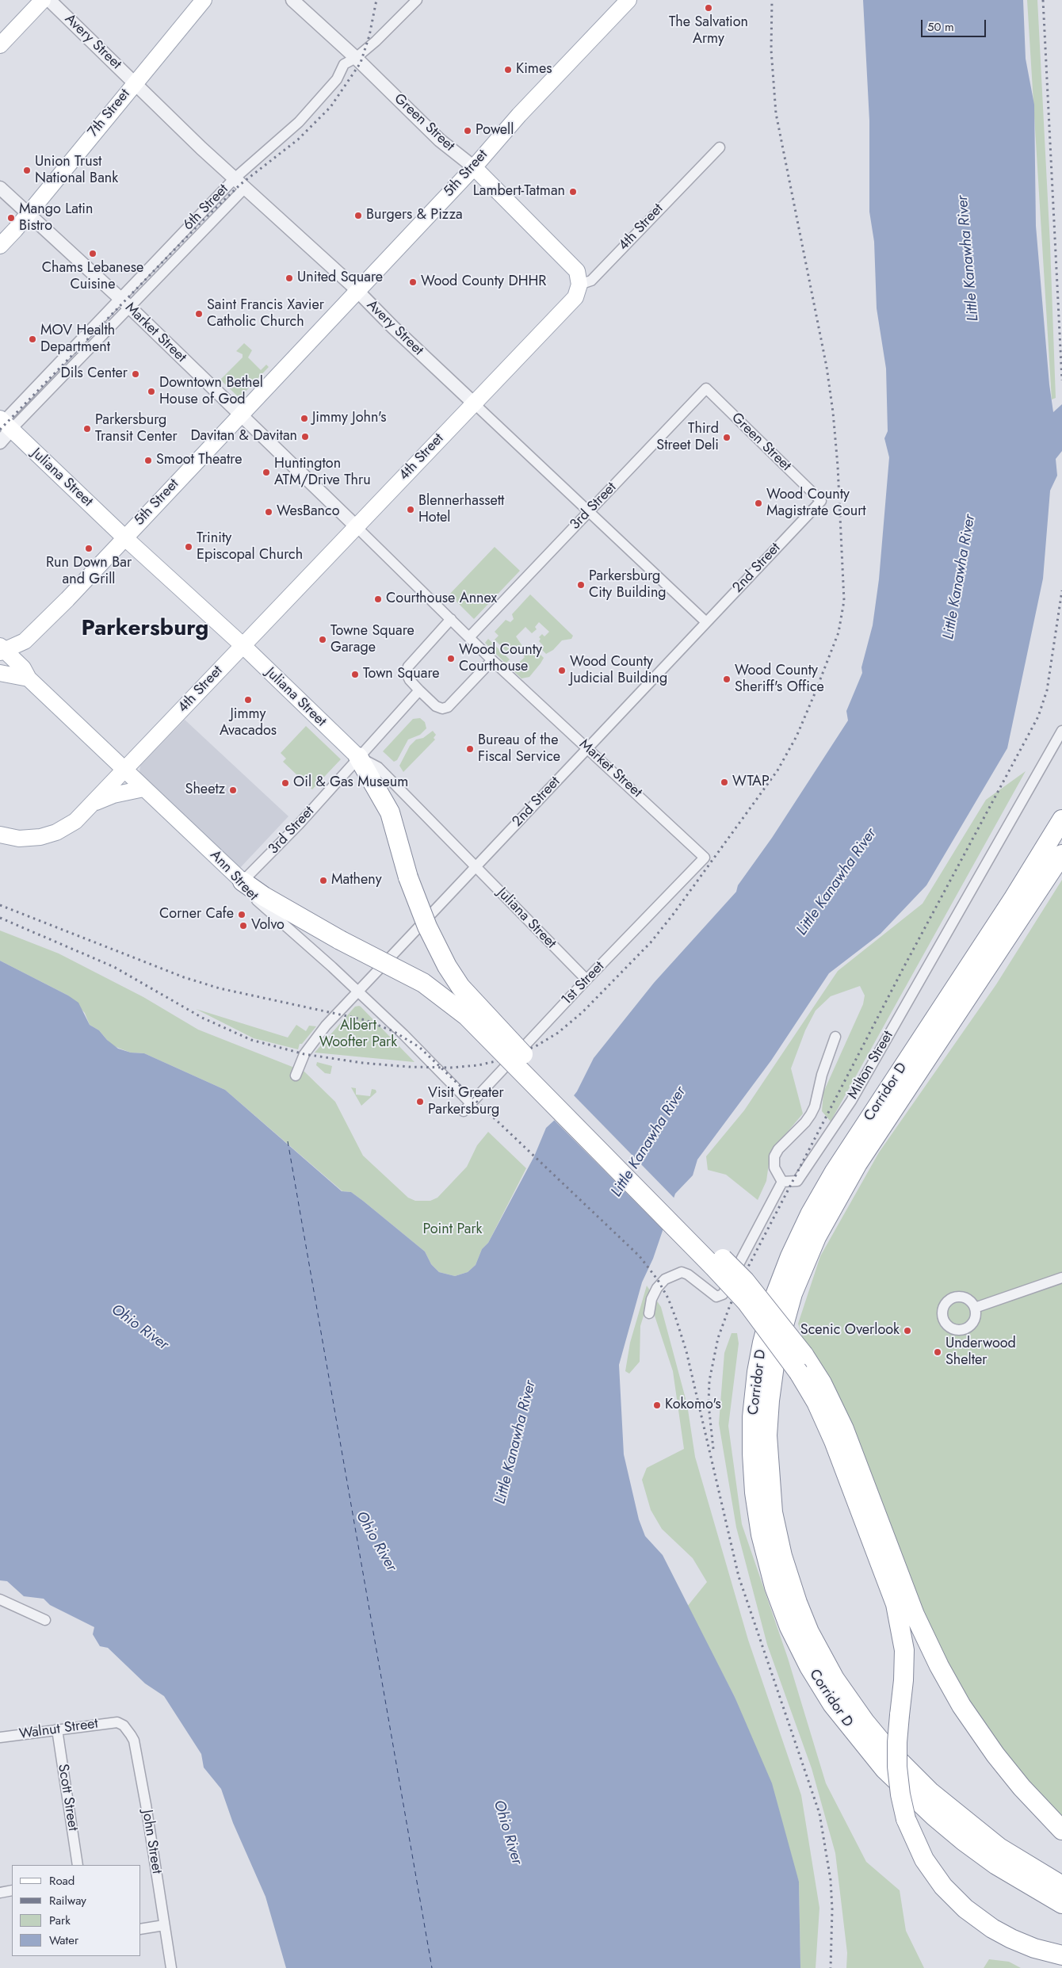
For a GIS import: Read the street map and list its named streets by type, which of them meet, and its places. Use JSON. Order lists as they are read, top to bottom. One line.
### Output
{"streets":{"highway":["Corridor D"],"main road":["7th Street","Green Street","5th Street","4th Street","Juliana Street","Ann Street"],"street":["Avery Street","6th Street","Market Street","3rd Street","2nd Street","1st Street","Milton Street","Walnut Street","Scott Street","John Street"]},"crossings":[["Avery Street","7th Street"],["Avery Street","5th Street"],["Avery Street","6th Street"],["Avery Street","4th Street"],["Avery Street","3rd Street"],["Avery Street","2nd Street"],["7th Street","Market Street"],["Green Street","5th Street"],["Green Street","6th Street"],["Green Street","4th Street"],["Green Street","3rd Street"],["Green Street","2nd Street"],["5th Street","Market Street"],["5th Street","Juliana Street"],["5th Street","Ann Street"],["6th Street","Market Street"],["6th Street","Juliana Street"],["4th Street","Market Street"],["4th Street","Juliana Street"],["4th Street","Ann Street"],["Market Street","3rd Street"],["Market Street","2nd Street"],["Market Street","1st Street"],["Juliana Street","3rd Street"],["Juliana Street","2nd Street"],["Juliana Street","1st Street"],["3rd Street","Ann Street"],["2nd Street","Ann Street"],["Ann Street","1st Street"],["Walnut Street","Scott Street"],["Walnut Street","John Street"]],"districts":["Parkersburg"],"water":["Little Kanawha River","Ohio River"],"parks":["Albert Woofter Park","Point Park"],"places":["The Salvation Army","Kimes","Powell","Union Trust National Bank","Lambert-Tatman","Burgers & Pizza","Mango Latin Bistro","Chams Lebanese Cuisine","United Square","Wood County DHHR","Saint Francis Xavier Catholic Church","MOV Health Department","Dils Center","Downtown Bethel House of God","Jimmy John's","Parkersburg Transit Center","Davitan & Davitan","Third Street Deli","Smoot Theatre","Huntington ATM/Drive Thru","Wood County Magistrate Court","Blennerhassett Hotel","WesBanco","Trinity Episcopal Church","Run Down Bar and Grill","Parkersburg City Building","Courthouse Annex","Towne Square Garage","Wood County Courthouse","Wood County Judicial Building","Town Square","Wood County Sheriff's Office","Jimmy Avacados","Bureau of the Fiscal Service","WTAP","Oil & Gas Museum","Sheetz","Matheny","Corner Cafe","Volvo","Visit Greater Parkersburg","Scenic Overlook","Underwood Shelter","Kokomo's"],"legend":["Road","Railway","Park","Water"],"scale_bar":"50 m"}
